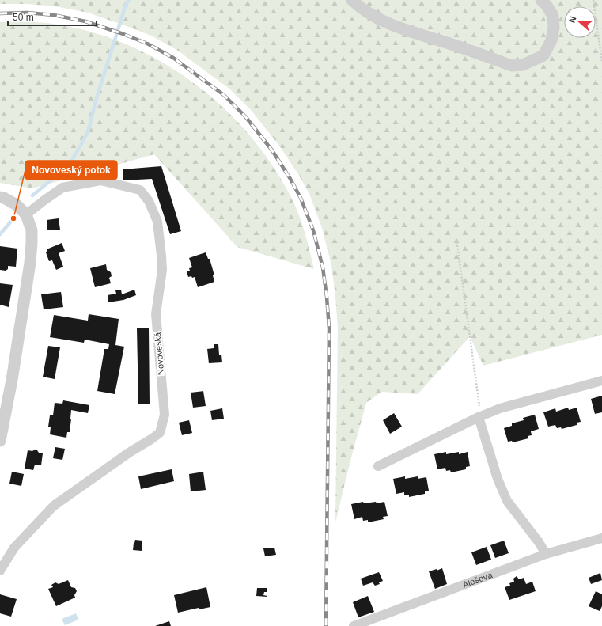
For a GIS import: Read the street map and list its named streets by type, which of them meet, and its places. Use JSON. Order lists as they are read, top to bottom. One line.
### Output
{"streets":{"street":["Novoveská","Alešova"]},"places":["Novoveský potok"],"scale_bar":"50 m","north":"left"}
